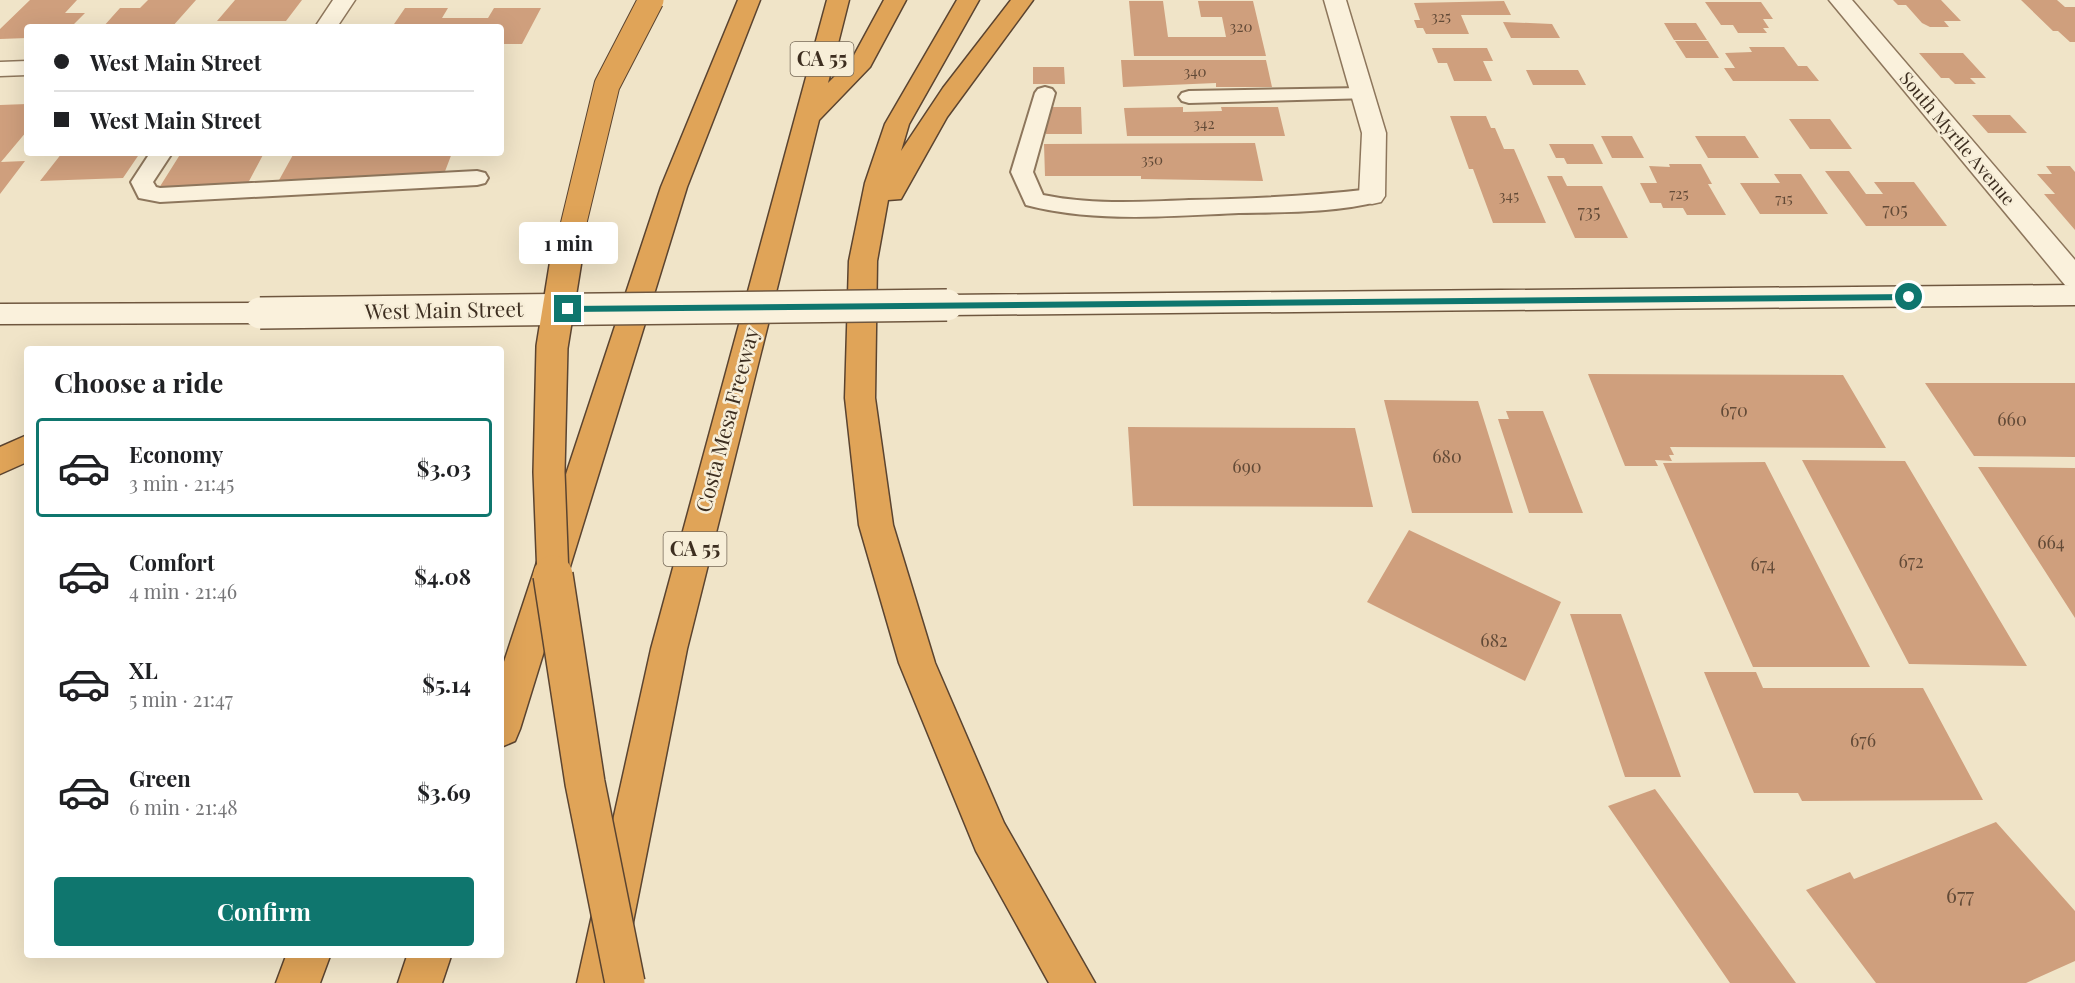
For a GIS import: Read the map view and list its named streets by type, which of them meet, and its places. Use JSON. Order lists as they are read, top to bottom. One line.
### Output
{"streets":{"highway":["CA 55","Costa Mesa Freeway"],"street":["South Myrtle Avenue","West Main Street"]},"house_numbers":["325","320","340","342","350","725","345","715","705","735","670","660","680","690","664","672","674","682","676","677"],"page":{"banner":["West Main Street","West Main Street"],"bubble":"1 min","heading":"Choose a ride","list":[{"name":"Economy","note":"3 min · 21:45","value":"$3.03"},{"name":"Comfort","note":"4 min · 21:46","value":"$4.08"},{"name":"XL","note":"5 min · 21:47","value":"$5.14"},{"name":"Green","note":"6 min · 21:48","value":"$3.69"}],"buttons":"Confirm"}}
